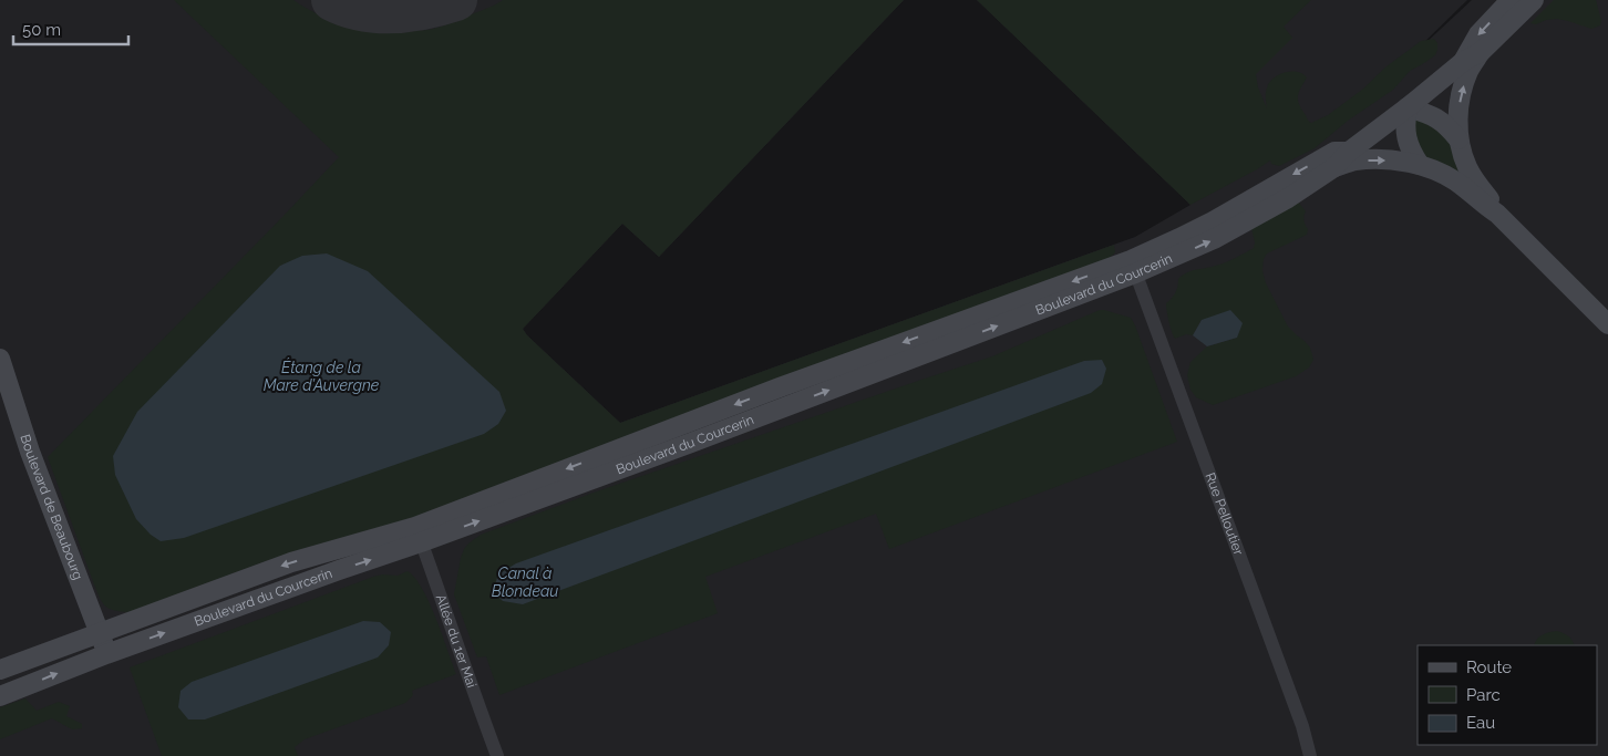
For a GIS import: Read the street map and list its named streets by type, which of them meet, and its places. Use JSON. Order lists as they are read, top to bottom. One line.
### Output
{"streets":{"main road":["Boulevard du Courcerin","Boulevard de Beaubourg"],"street":["Rue Pelloutier","Allée du 1er Mai"]},"crossings":[["Boulevard du Courcerin","Boulevard de Beaubourg"],["Boulevard du Courcerin","Rue Pelloutier"],["Boulevard du Courcerin","Allée du 1er Mai"]],"water":["Étang de la Mare d’Auvergne","Canal à Blondeau"],"legend":["Route","Parc","Eau"],"scale_bar":"50 m"}
